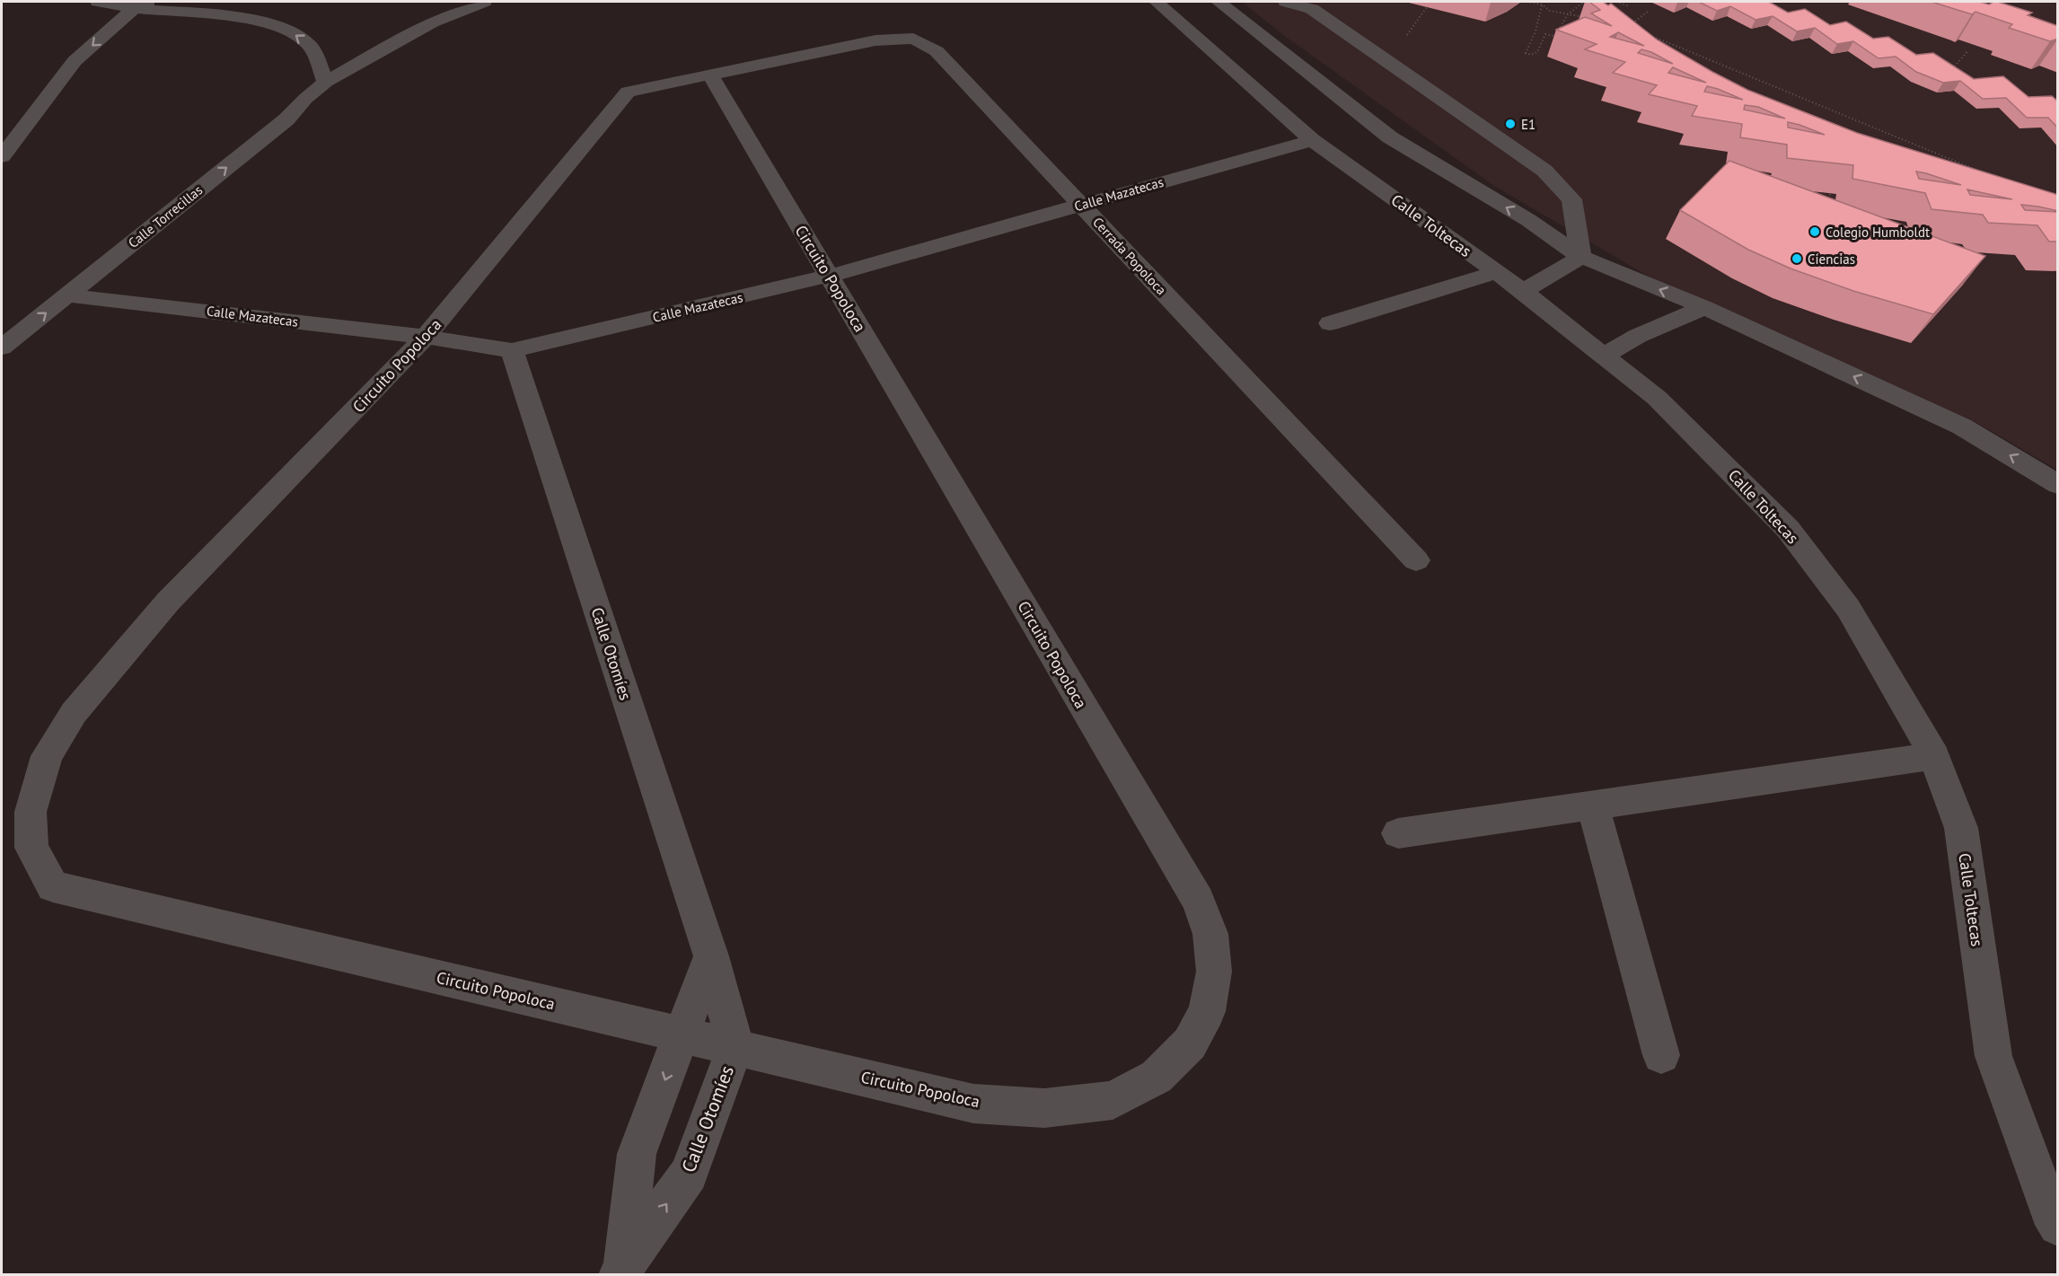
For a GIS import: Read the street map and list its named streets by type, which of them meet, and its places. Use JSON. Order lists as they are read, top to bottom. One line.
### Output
{"streets":{"street":["Calle Mazatecas","Calle Torrecillas","Calle Toltecas","Cerrada Popoloca","Circuito Popoloca","Calle Otomíes"]},"crossings":[["Calle Mazatecas","Calle Torrecillas"],["Calle Mazatecas","Calle Toltecas"],["Calle Mazatecas","Cerrada Popoloca"],["Calle Mazatecas","Circuito Popoloca"],["Calle Mazatecas","Calle Otomíes"],["Cerrada Popoloca","Circuito Popoloca"],["Circuito Popoloca","Calle Otomíes"]],"places":["E1","Colegio Humboldt","Ciencias"]}
